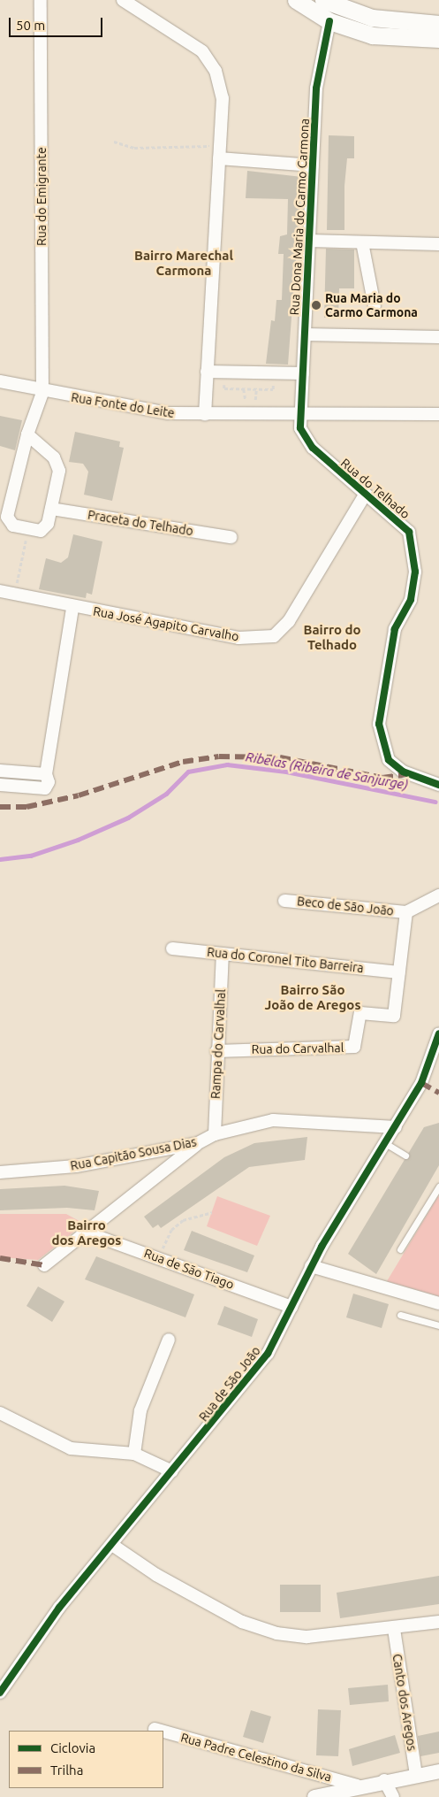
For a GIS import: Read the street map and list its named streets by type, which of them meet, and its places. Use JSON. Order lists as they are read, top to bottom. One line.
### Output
{"streets":{"street":["Rua do Emigrante","Rua Dona Maria do Carmo Carmona","Rua Fonte do Leite","Rua do Telhado","Praceta do Telhado","Rua José Agapito Carvalho","Beco de São João","Rua do Coronel Tito Barreira","Rampa do Carvalhal","Rua do Carvalhal","Rua Capitão Sousa Dias","Rua de São Tiago","Rua de São João","Canto dos Aregos","Rua Padre Celestino da Silva"]},"crossings":[["Rua do Emigrante","Rua Fonte do Leite"],["Rua Dona Maria do Carmo Carmona","Rua Fonte do Leite"],["Rua Dona Maria do Carmo Carmona","Rua do Telhado"],["Rua Fonte do Leite","Rua do Telhado"],["Rua do Telhado","Rua José Agapito Carvalho"],["Beco de São João","Rua do Carvalhal"],["Rua do Coronel Tito Barreira","Rampa do Carvalhal"],["Rua do Coronel Tito Barreira","Rua do Carvalhal"],["Rampa do Carvalhal","Rua do Carvalhal"],["Rampa do Carvalhal","Rua Capitão Sousa Dias"],["Rua Capitão Sousa Dias","Rua de São João"],["Rua de São Tiago","Rua de São João"]],"districts":["Bairro Marechal Carmona","Bairro do Telhado","Bairro São João de Aregos","Bairro dos Aregos"],"water":["Ribelas (Ribeira de Sanjurge)"],"places":["Rua Maria do Carmo Carmona"],"legend":["Ciclovia","Trilha"],"scale_bar":"50 m"}
